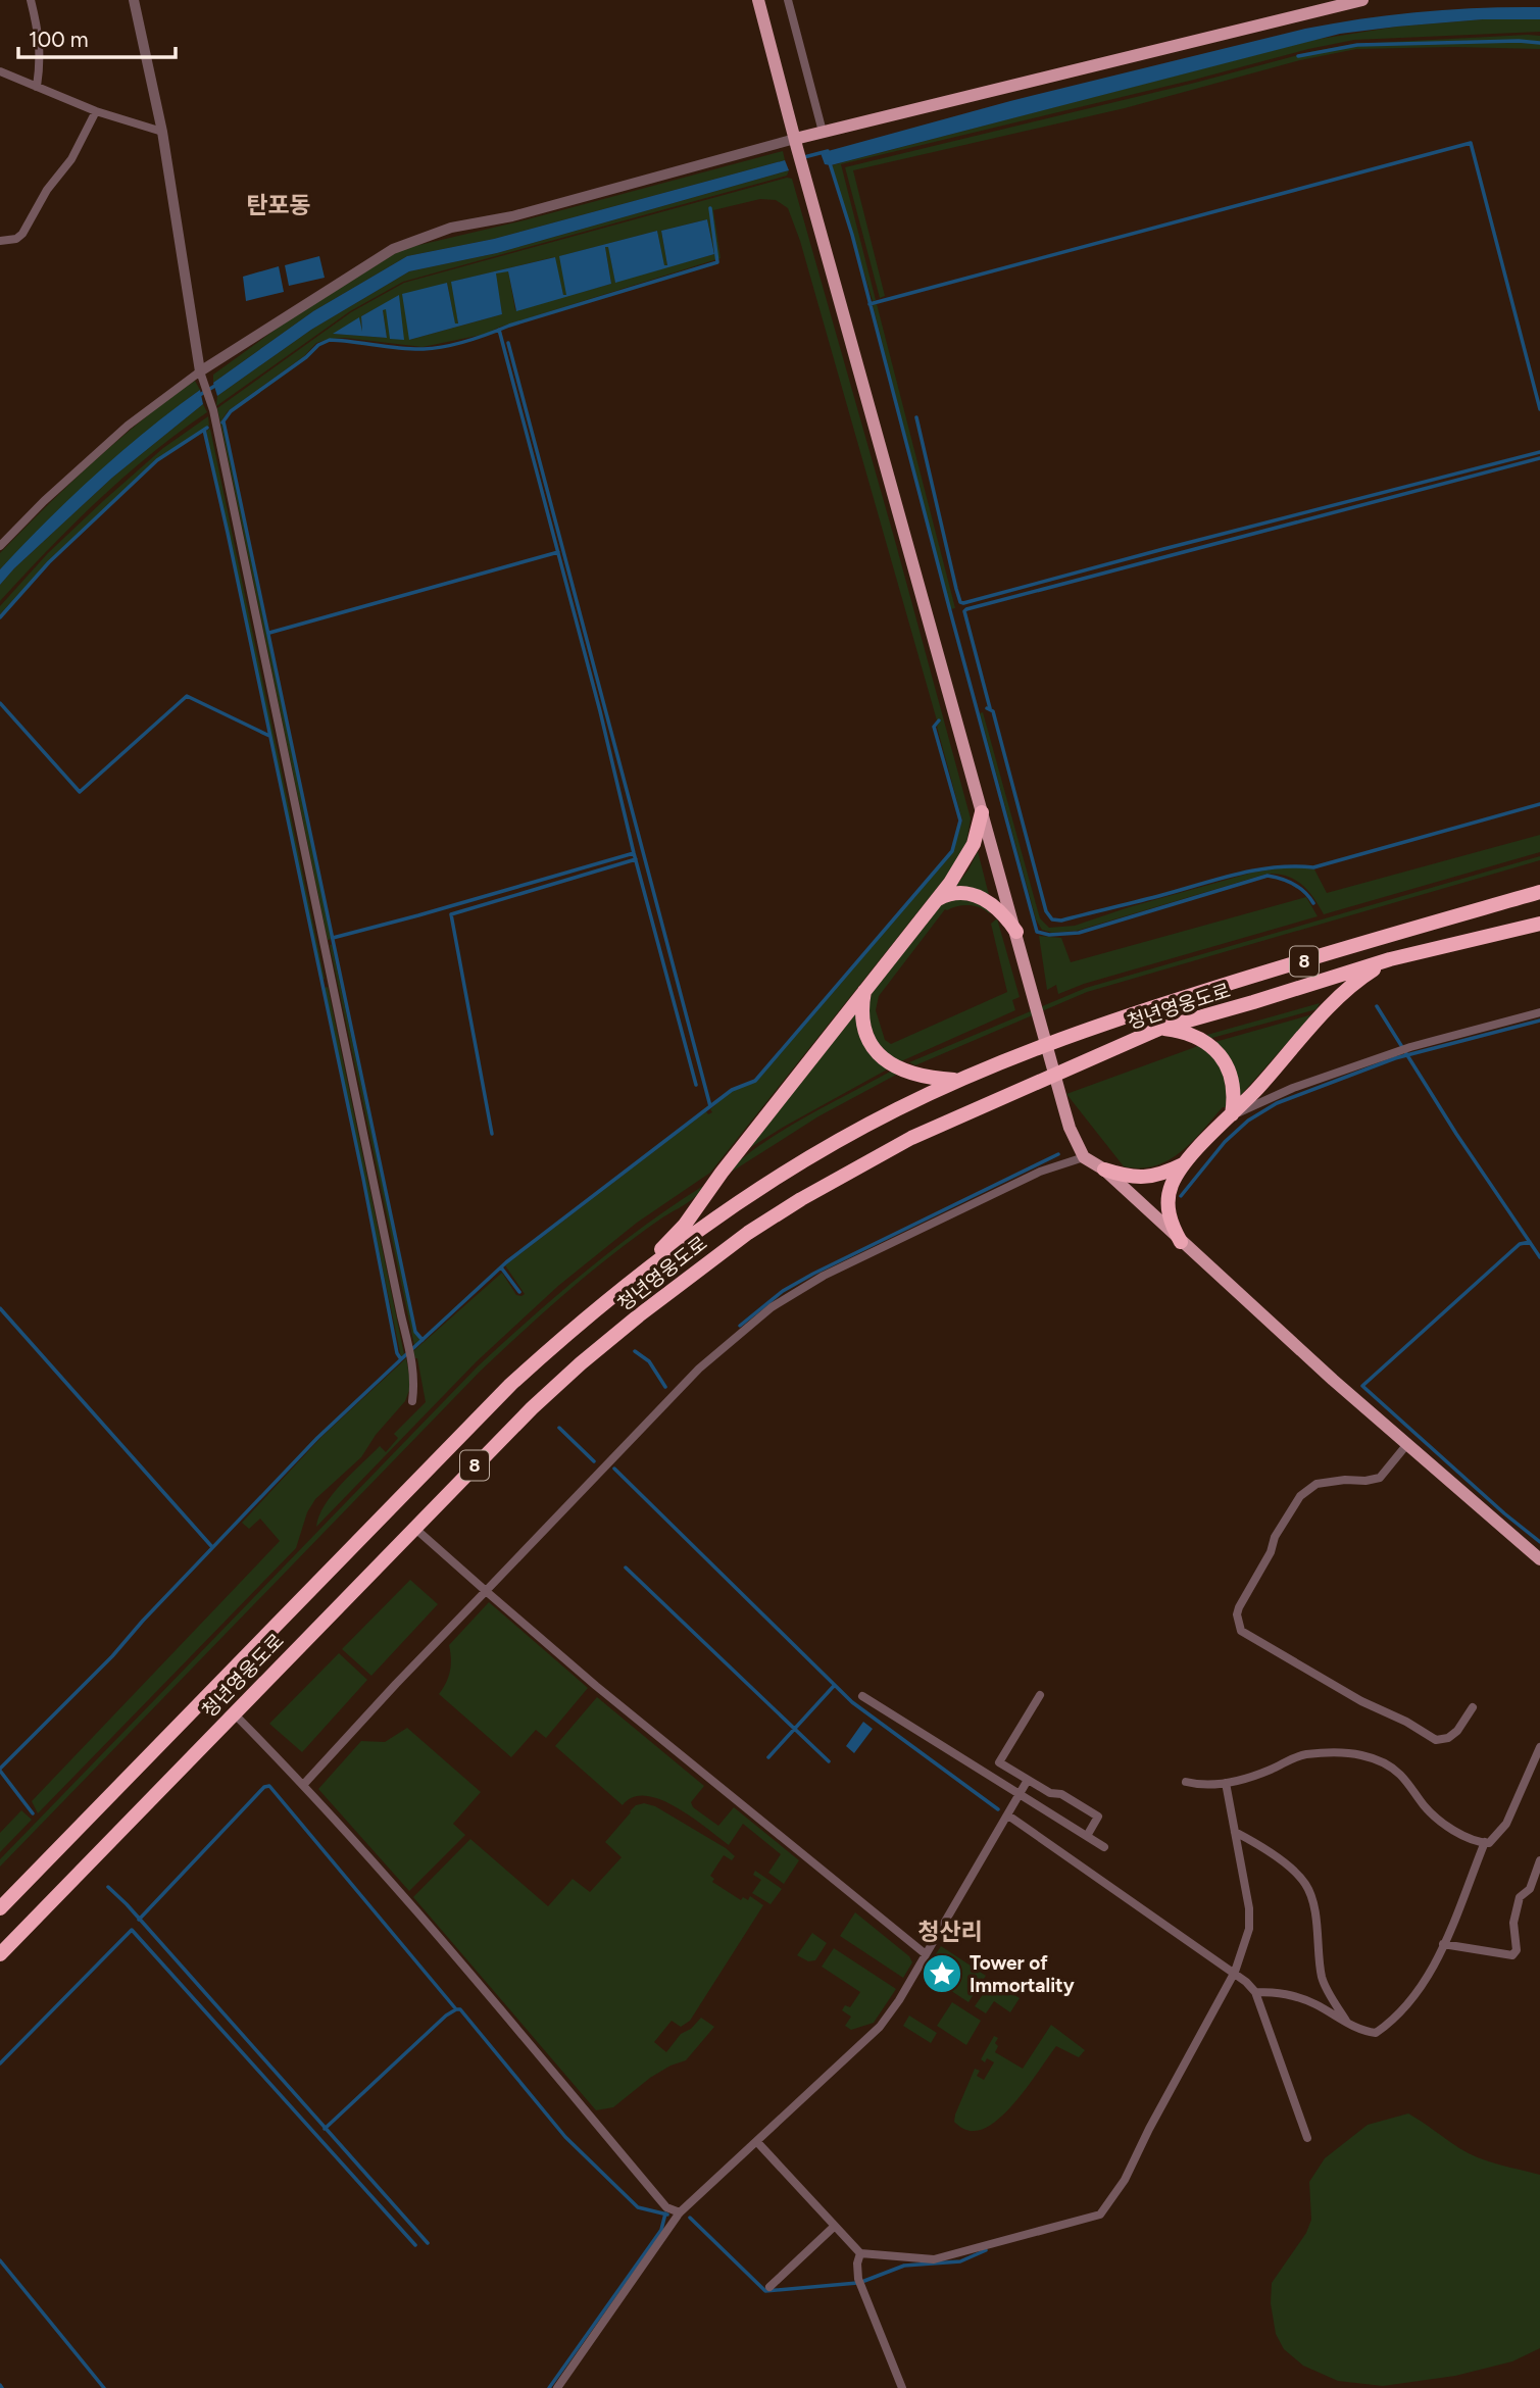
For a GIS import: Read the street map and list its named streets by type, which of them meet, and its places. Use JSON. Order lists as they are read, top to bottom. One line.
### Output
{"streets":{"highway":["8","청년영웅도로"]},"districts":["탄포동","청산리"],"places":{"place":["Tower of Immortality"]},"scale_bar":"100 m"}
